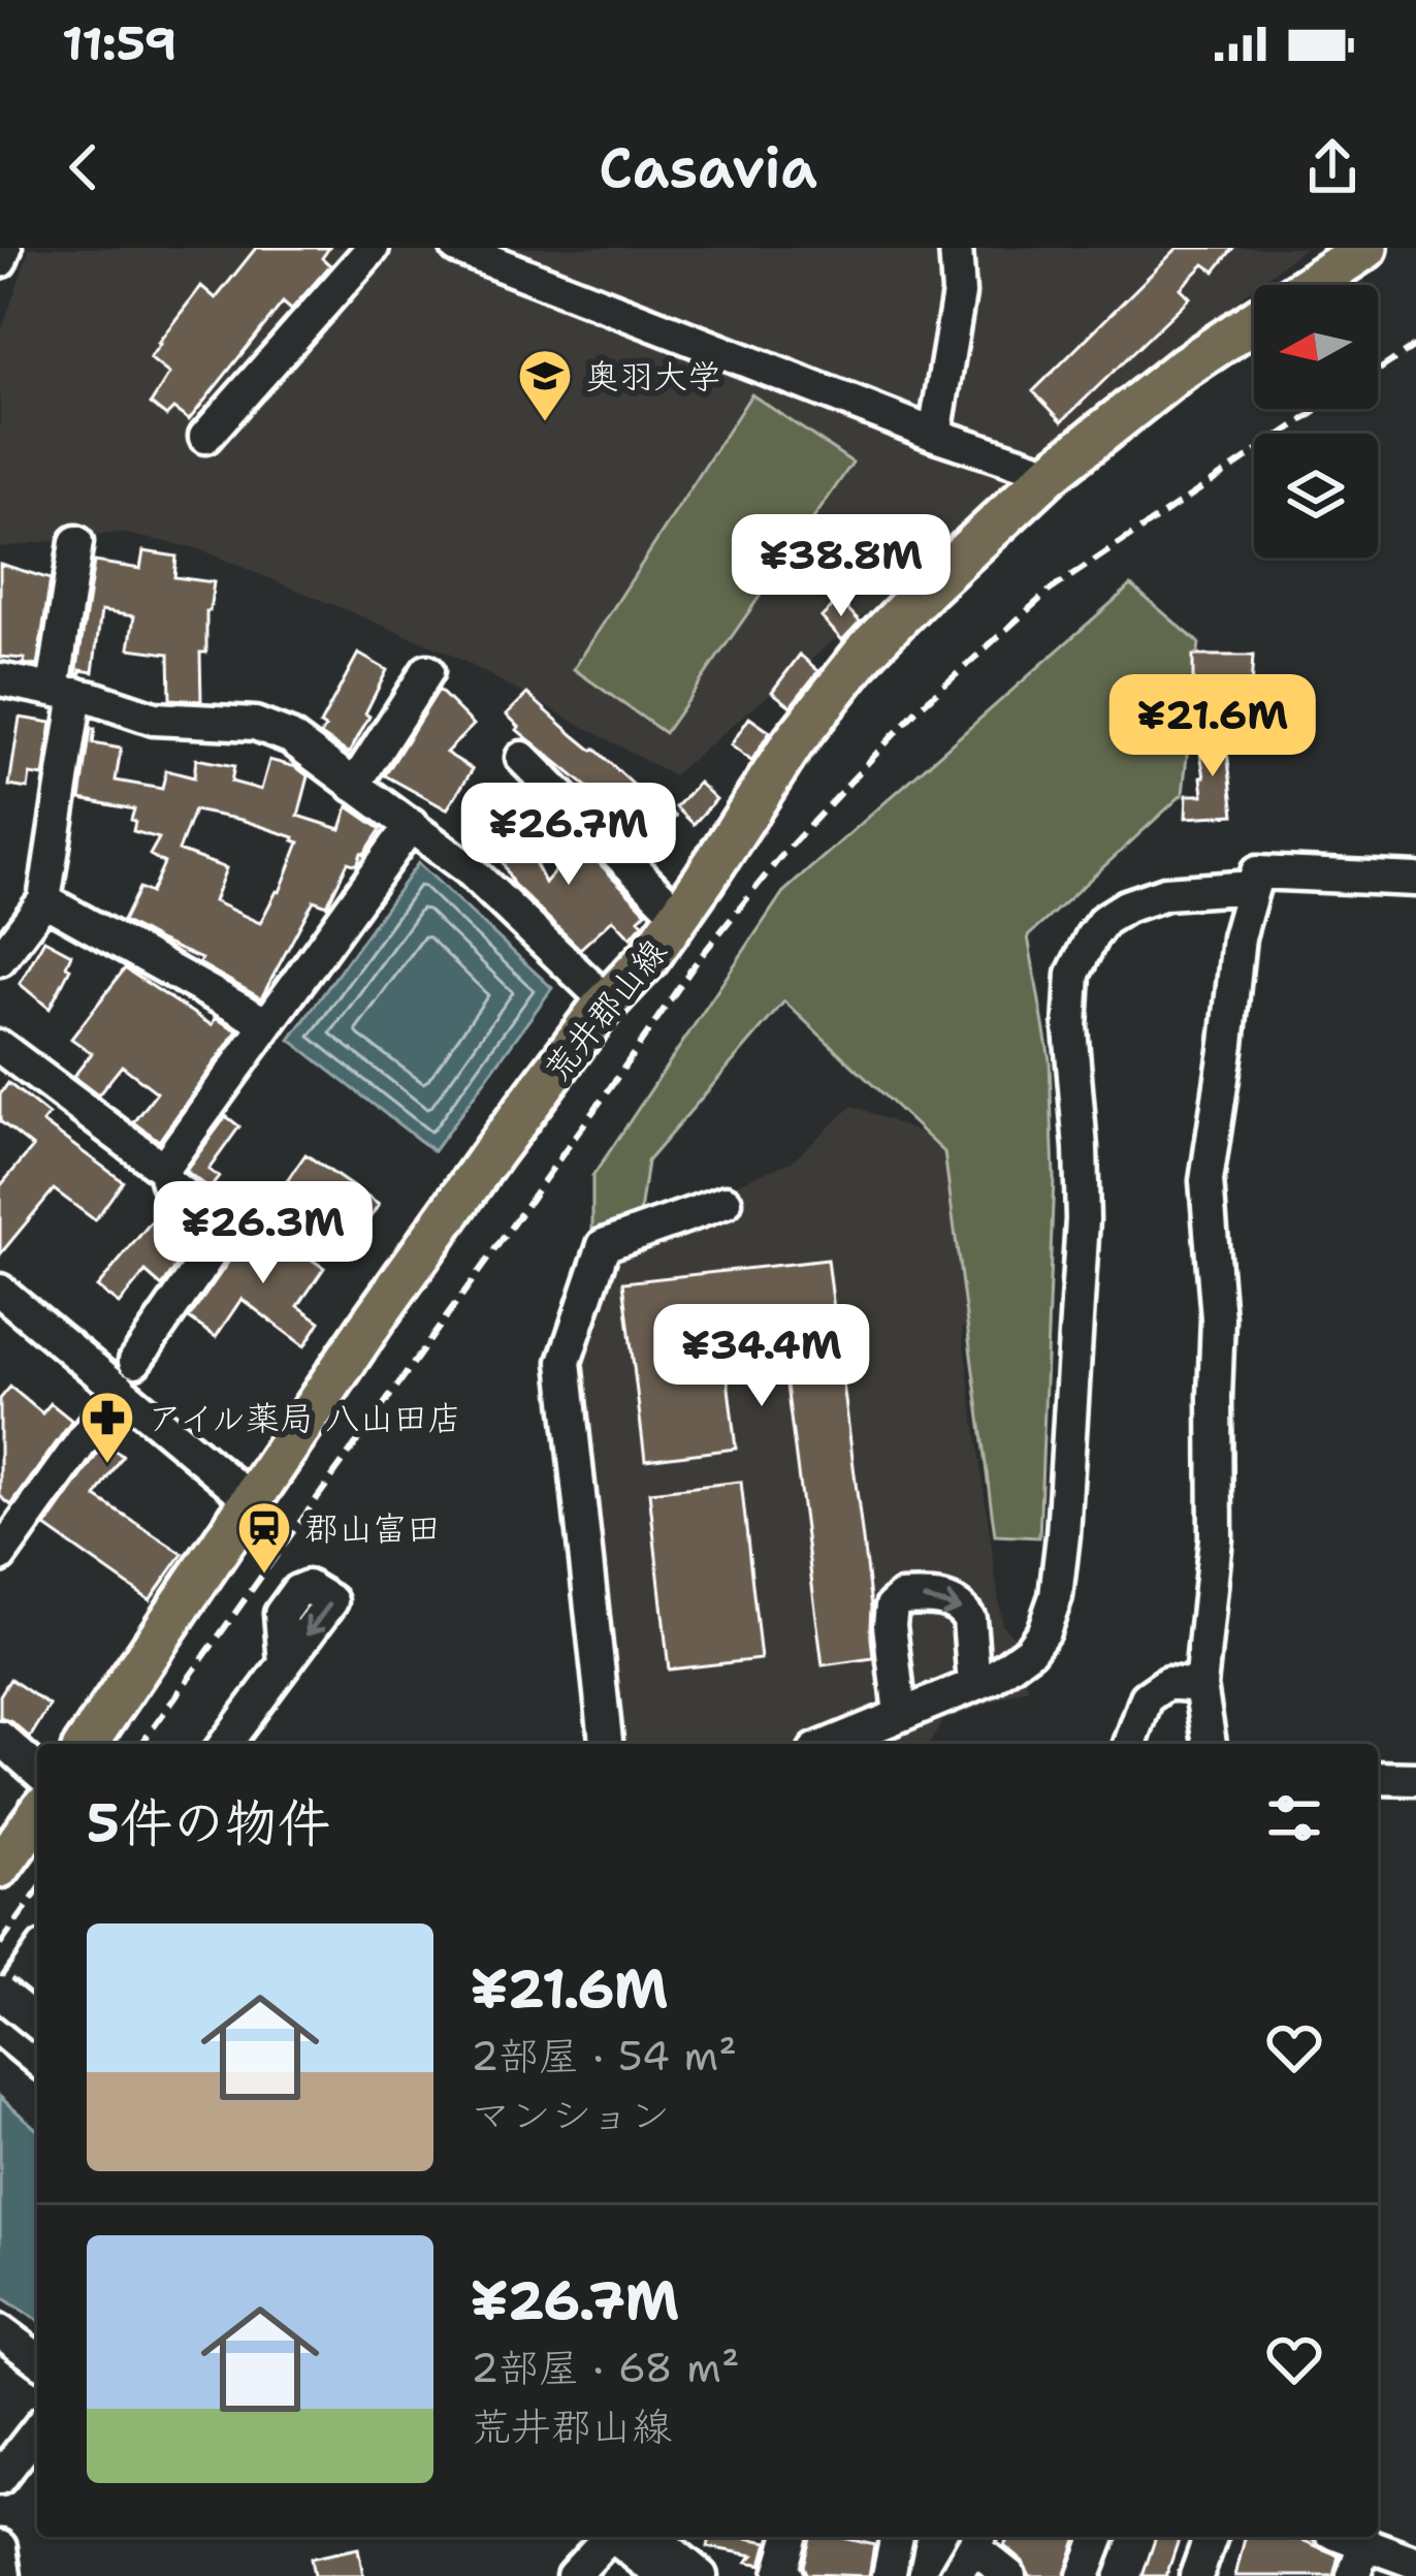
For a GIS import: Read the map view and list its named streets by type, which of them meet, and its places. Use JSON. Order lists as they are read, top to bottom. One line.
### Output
{"streets":{"main road":["荒井郡山線"]},"places":{"school or university":["奥羽大学"],"pharmacy":["アイル薬局 八山田店"],"station":["郡山富田"]},"north":"left","page":{"status":"11:59","header":"Casavia","price":["¥38.8M","¥21.6M","¥26.7M","¥26.3M","¥34.4M"],"heading":"5件の物件","list":[{"name":"¥21.6M","note":"2部屋 · 54 m² · マンション"},{"name":"¥26.7M","note":"2部屋 · 68 m² · 荒井郡山線"}]}}
